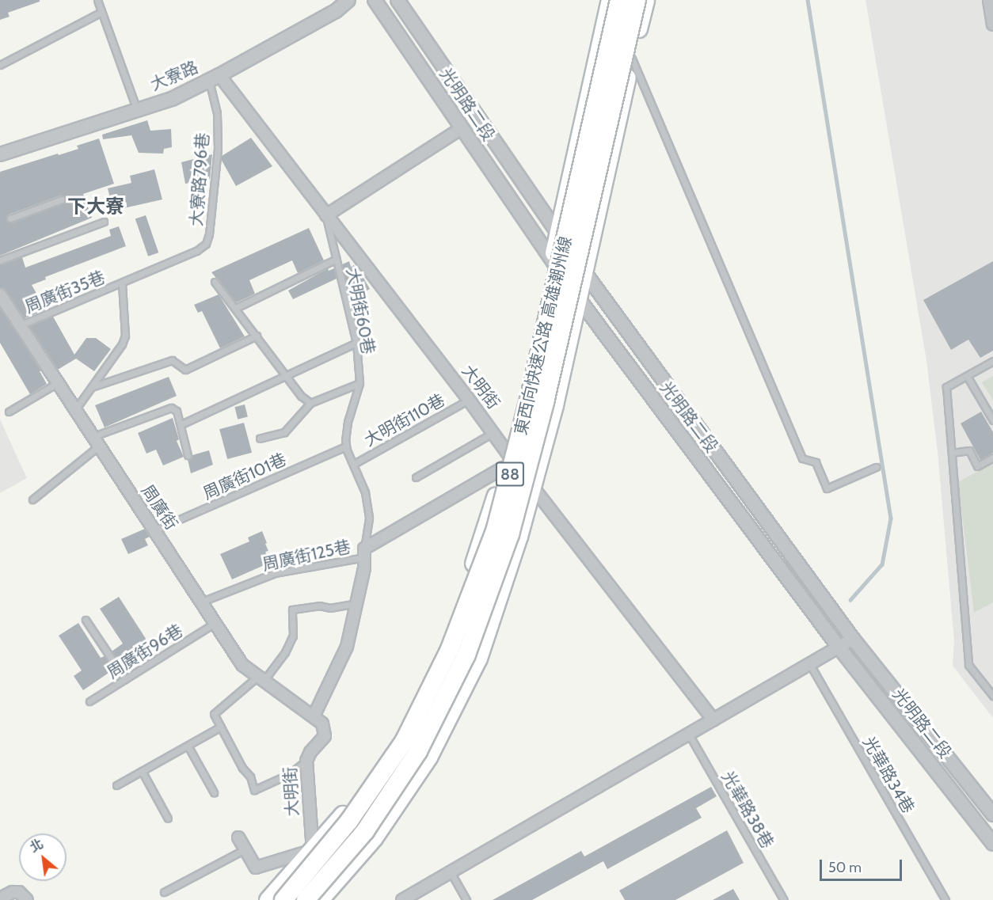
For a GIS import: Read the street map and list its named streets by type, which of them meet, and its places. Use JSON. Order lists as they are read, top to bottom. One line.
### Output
{"streets":{"highway":["東西向快速公路 高雄潮州線","88"],"street":["大寮路","光明路二段","大明街","周廣街"],"lane":["大寮路796巷","周廣街35巷","大明街60巷","大明街110巷","周廣街101巷","周廣街125巷","周廣街96巷","光華路34巷","光華路38巷"]},"crossings":[["大寮路","大寮路796巷"],["大寮路","大明街"],["大寮路796巷","周廣街35巷"],["大寮路796巷","大明街"],["周廣街35巷","周廣街"],["大明街60巷","大明街"],["大明街60巷","大明街110巷"],["大明街60巷","周廣街101巷"],["大明街60巷","周廣街125巷"],["大明街","大明街110巷"],["大明街","周廣街"],["周廣街101巷","周廣街"],["周廣街","周廣街125巷"],["周廣街","周廣街96巷"]],"districts":["下大寮"],"scale_bar":"50 m","north":"top left"}
